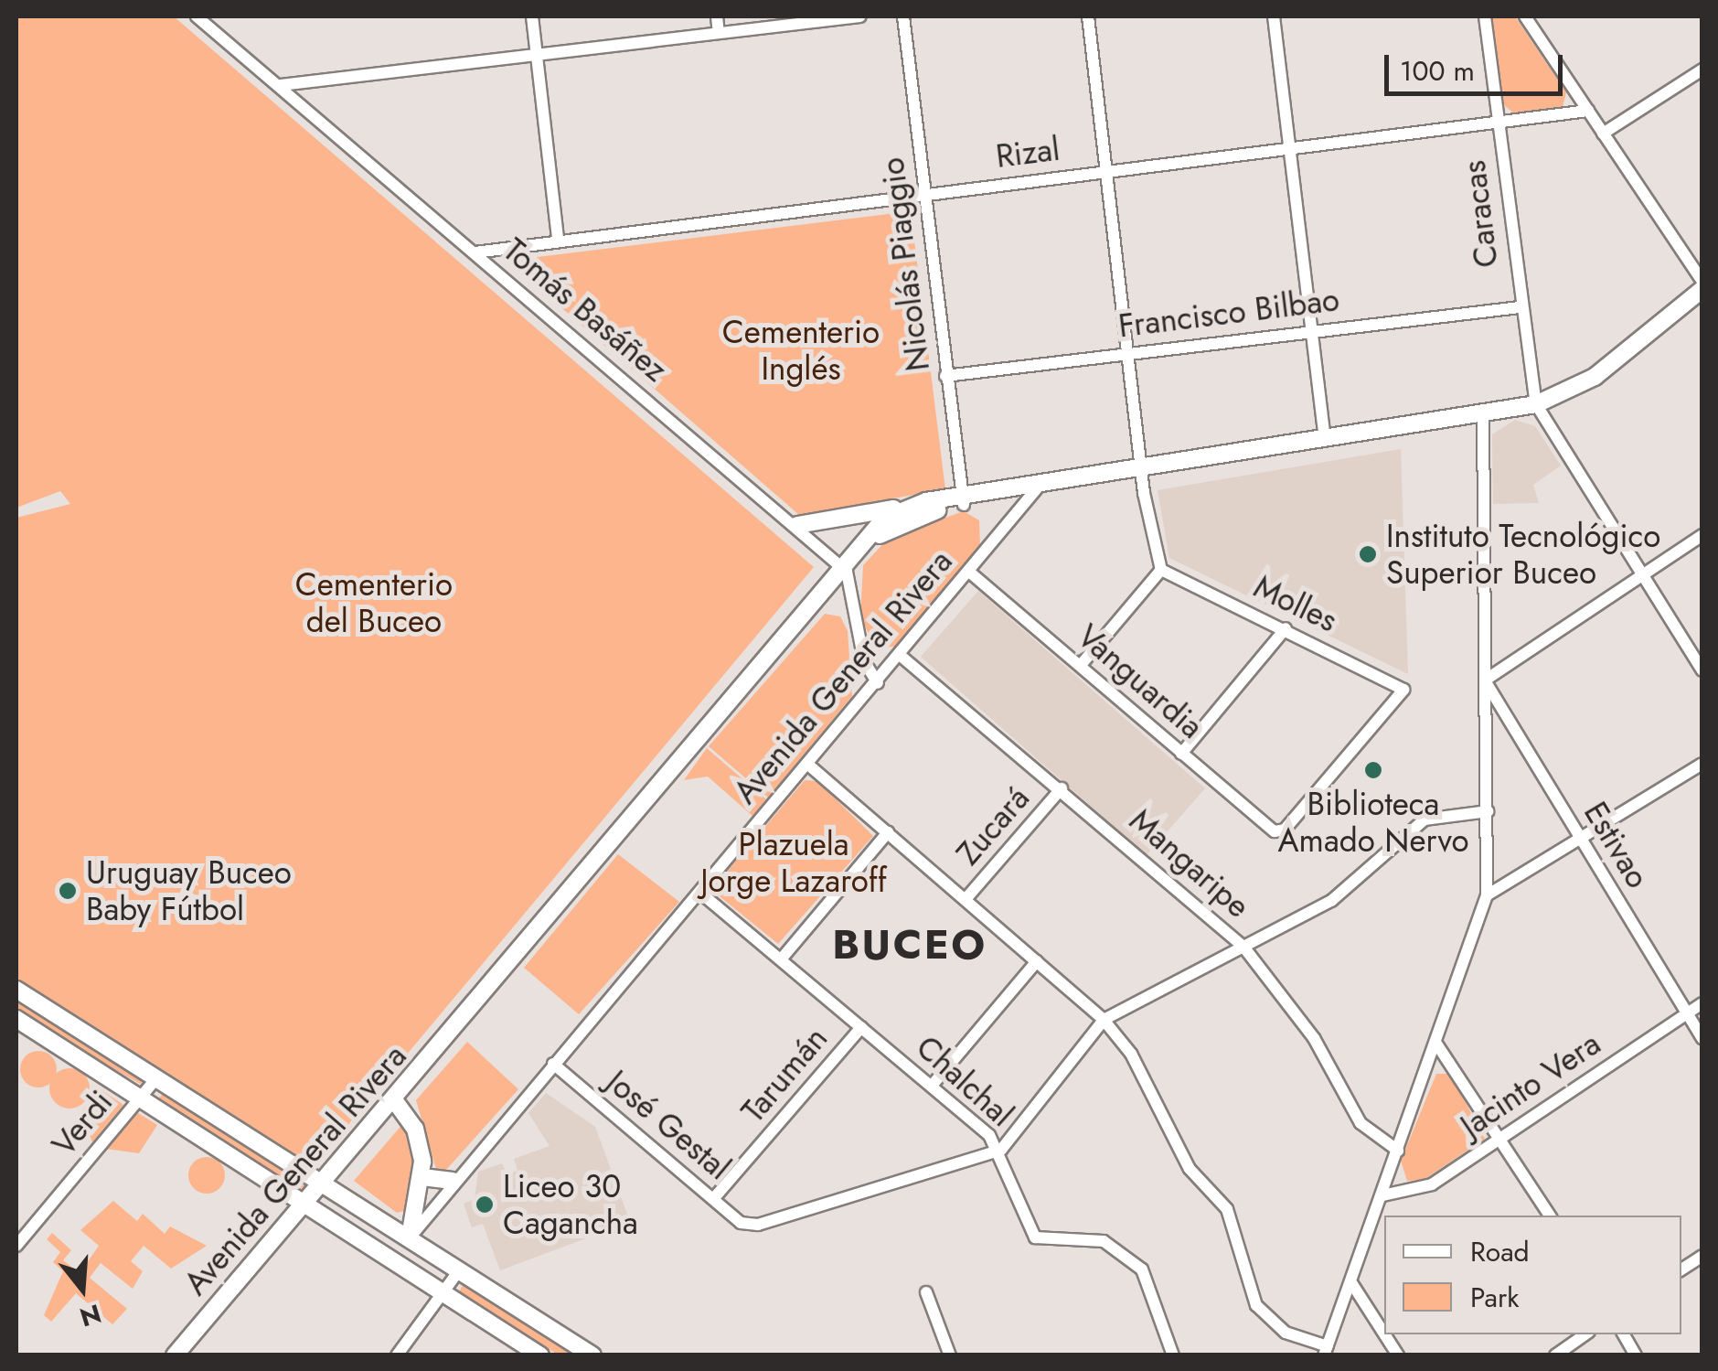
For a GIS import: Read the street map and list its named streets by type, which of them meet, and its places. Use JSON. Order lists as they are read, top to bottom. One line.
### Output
{"streets":{"main road":["Avenida General Rivera"],"street":["Rizal","Caracas","Nicolás Piaggio","Tomás Basáñez","Francisco Bilbao","Molles","Vanguardia","Zucará","Estivao","Mangaripe","Tarumán","Chalchal","Jacinto Vera","Verdi","José Gestal"]},"crossings":[["Rizal","Caracas"],["Rizal","Nicolás Piaggio"],["Rizal","Tomás Basáñez"],["Caracas","Francisco Bilbao"],["Caracas","Avenida General Rivera"],["Nicolás Piaggio","Francisco Bilbao"],["Nicolás Piaggio","Avenida General Rivera"],["Tomás Basáñez","Avenida General Rivera"],["Molles","Vanguardia"],["Avenida General Rivera","Vanguardia"],["Avenida General Rivera","Mangaripe"],["Avenida General Rivera","Chalchal"],["Avenida General Rivera","José Gestal"],["Zucará","Mangaripe"],["Estivao","Jacinto Vera"],["Tarumán","Chalchal"],["Tarumán","José Gestal"],["Chalchal","José Gestal"]],"districts":["BUCEO"],"parks":["Cementerio Inglés","Cementerio del Buceo","Plazuela Jorge Lazaroff"],"places":["Instituto Tecnológico Superior Buceo","Biblioteca Amado Nervo","Uruguay Buceo Baby Fútbol","Liceo 30 Cagancha"],"legend":["Road","Park"],"scale_bar":"100 m","north":"bottom"}
